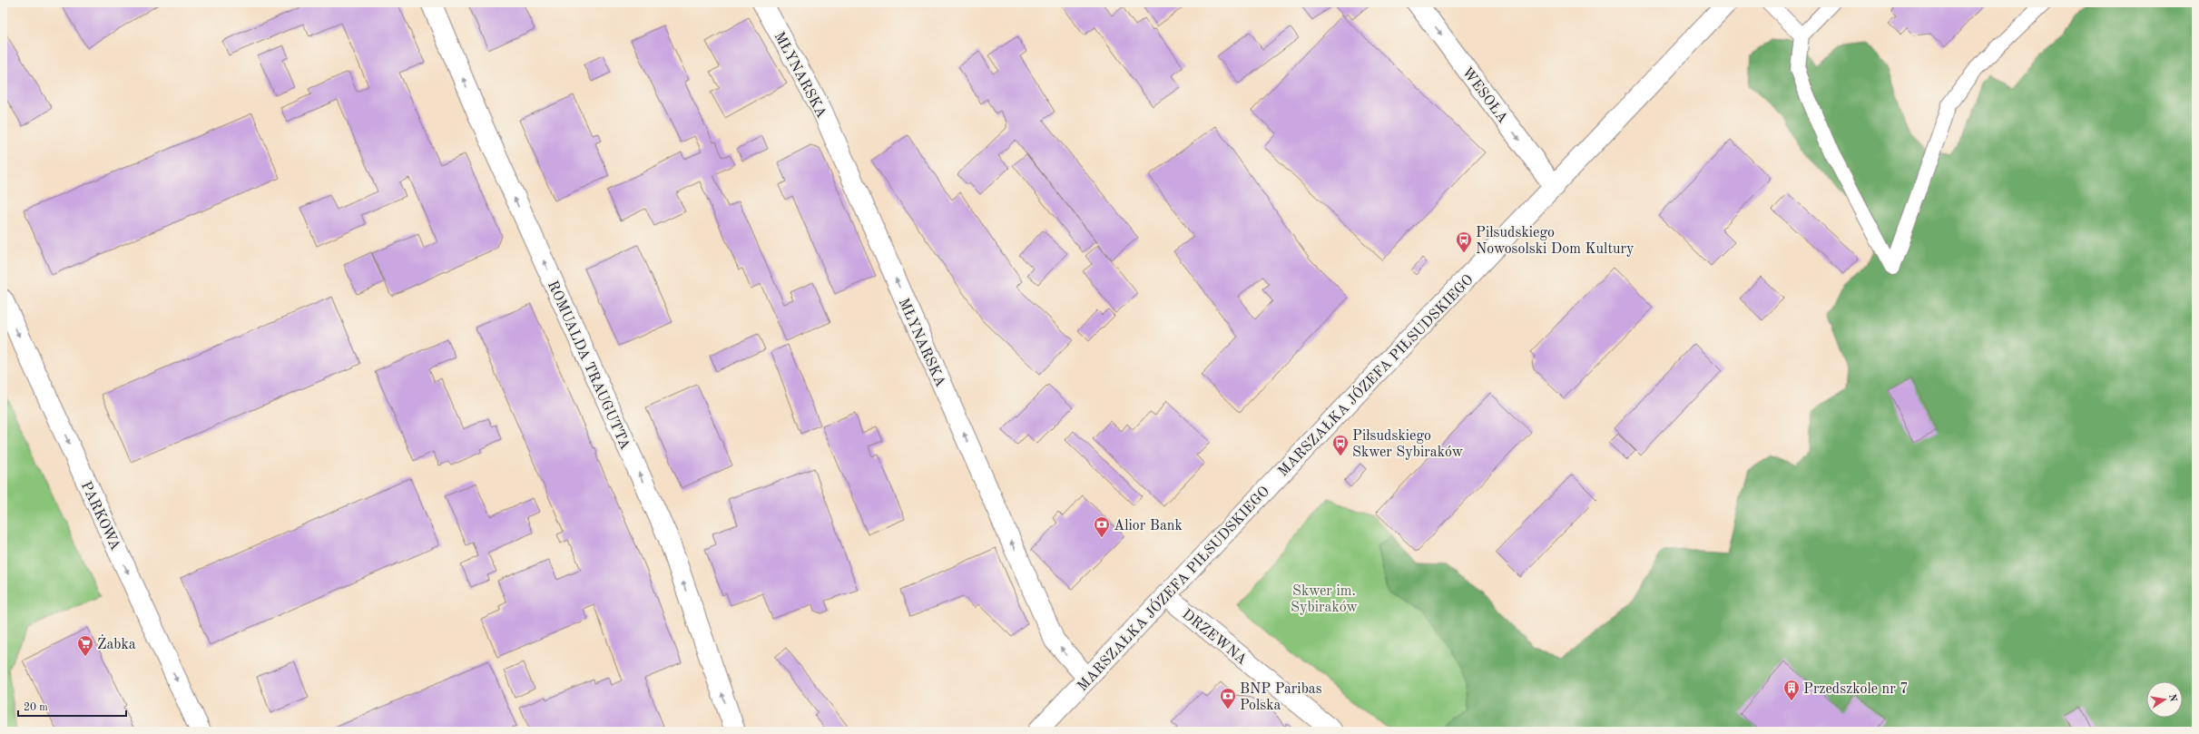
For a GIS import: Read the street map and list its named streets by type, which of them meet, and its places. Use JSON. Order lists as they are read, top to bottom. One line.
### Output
{"streets":{"street":["MŁYNARSKA","WESOŁA","ROMUALDA TRAUGUTTA","MARSZAŁKA JÓZEFA PIŁSUDSKIEGO","PARKOWA","DRZEWNA"]},"crossings":[["MŁYNARSKA","MARSZAŁKA JÓZEFA PIŁSUDSKIEGO"],["WESOŁA","MARSZAŁKA JÓZEFA PIŁSUDSKIEGO"],["MARSZAŁKA JÓZEFA PIŁSUDSKIEGO","DRZEWNA"]],"one_way":["MŁYNARSKA","WESOŁA","ROMUALDA TRAUGUTTA","PARKOWA"],"parks":["Skwer im. Sybiraków"],"places":{"bus stop":["Piłsudskiego Nowosolski Dom Kultury","Piłsudskiego Skwer Sybiraków"],"bank":["Alior Bank","BNP Paribas Polska"],"supermarket":["Żabka"],"building":["Przedszkole nr 7"]},"scale_bar":"20 m","north":"right"}
